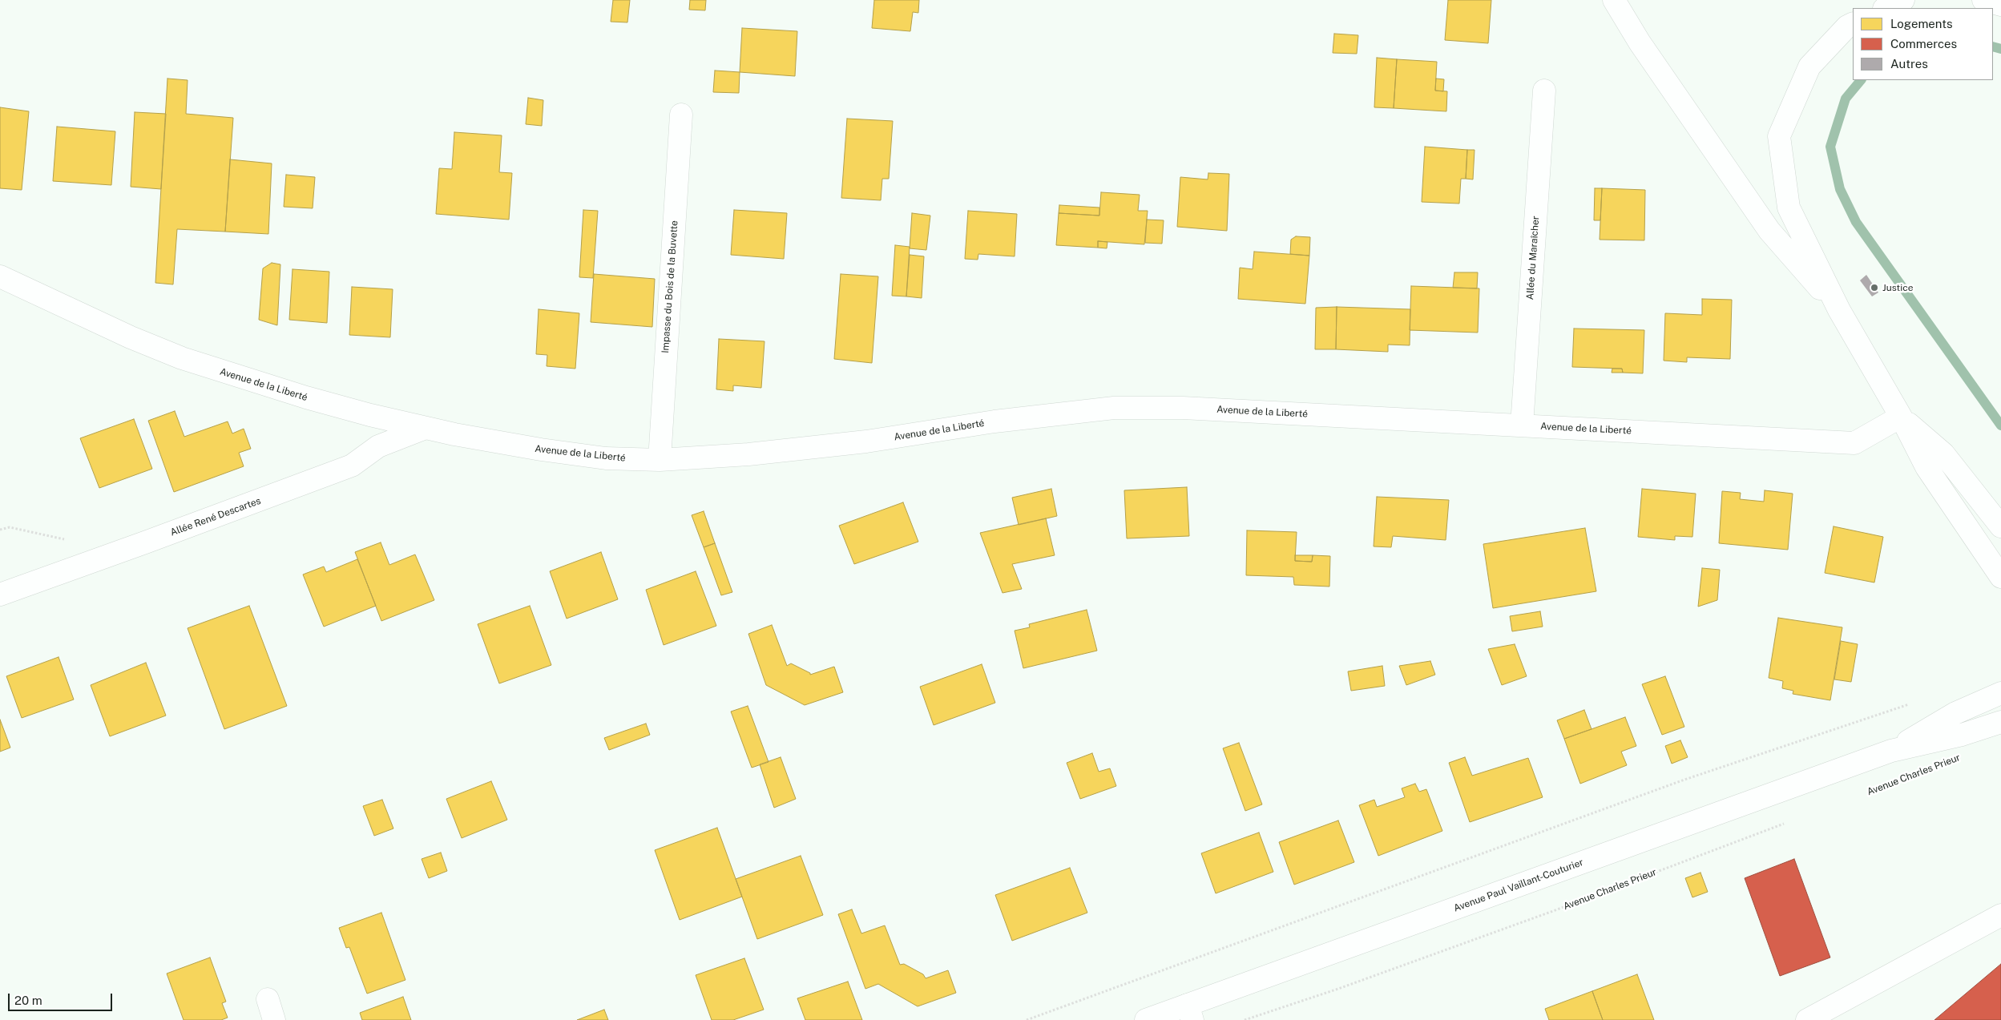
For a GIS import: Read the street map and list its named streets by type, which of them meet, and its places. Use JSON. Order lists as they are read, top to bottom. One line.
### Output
{"streets":{"street":["Allée du Maraîcher","Impasse du Bois de la Buvette","Avenue de la Liberté","Allée René Descartes","Avenue Paul Vaillant-Couturier"],"path":["Avenue Charles Prieur"]},"crossings":[["Allée du Maraîcher","Avenue de la Liberté"],["Impasse du Bois de la Buvette","Avenue de la Liberté"],["Avenue de la Liberté","Allée René Descartes"]],"places":["Justice"],"legend":["Logements","Commerces","Autres"],"scale_bar":"20 m"}
